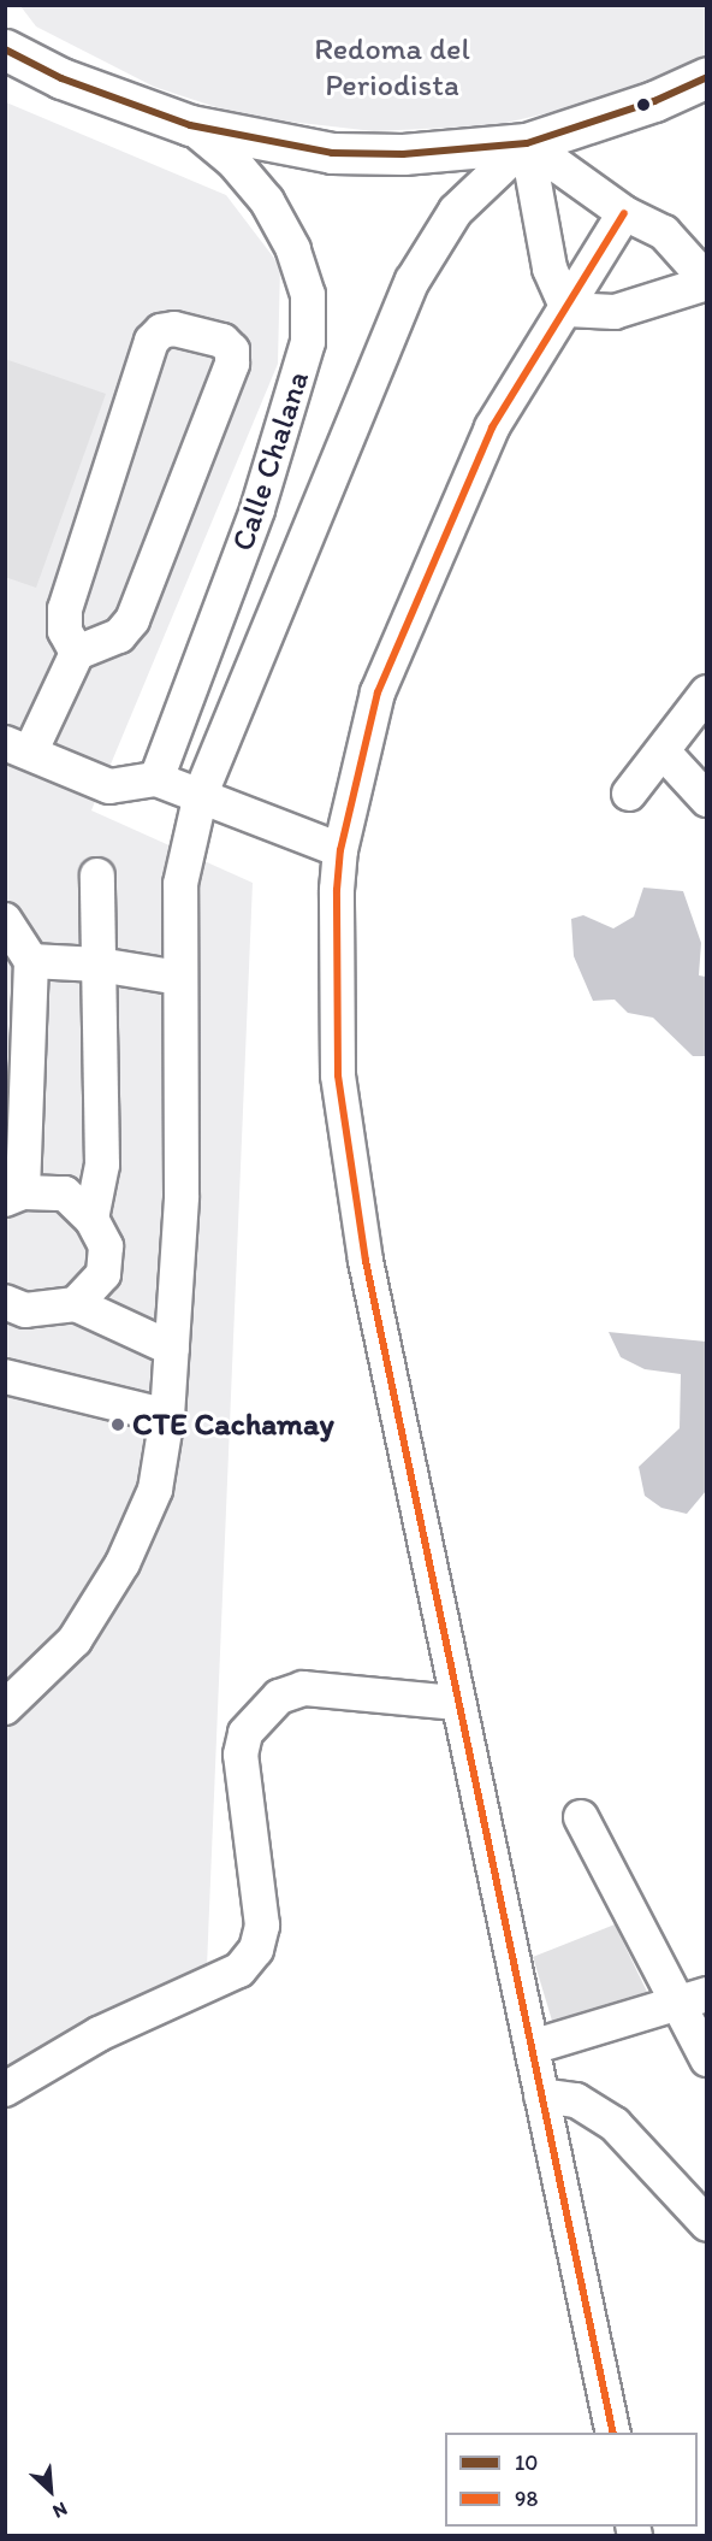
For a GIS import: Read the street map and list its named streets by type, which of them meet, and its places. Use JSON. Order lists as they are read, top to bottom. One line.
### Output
{"streets":{"street":["Calle Chalana"]},"parks":["Redoma del Periodista"],"places":["CTE Cachamay"],"lines":["transit line 10","transit line 98"],"legend":["10","98"],"north":"bottom right"}
